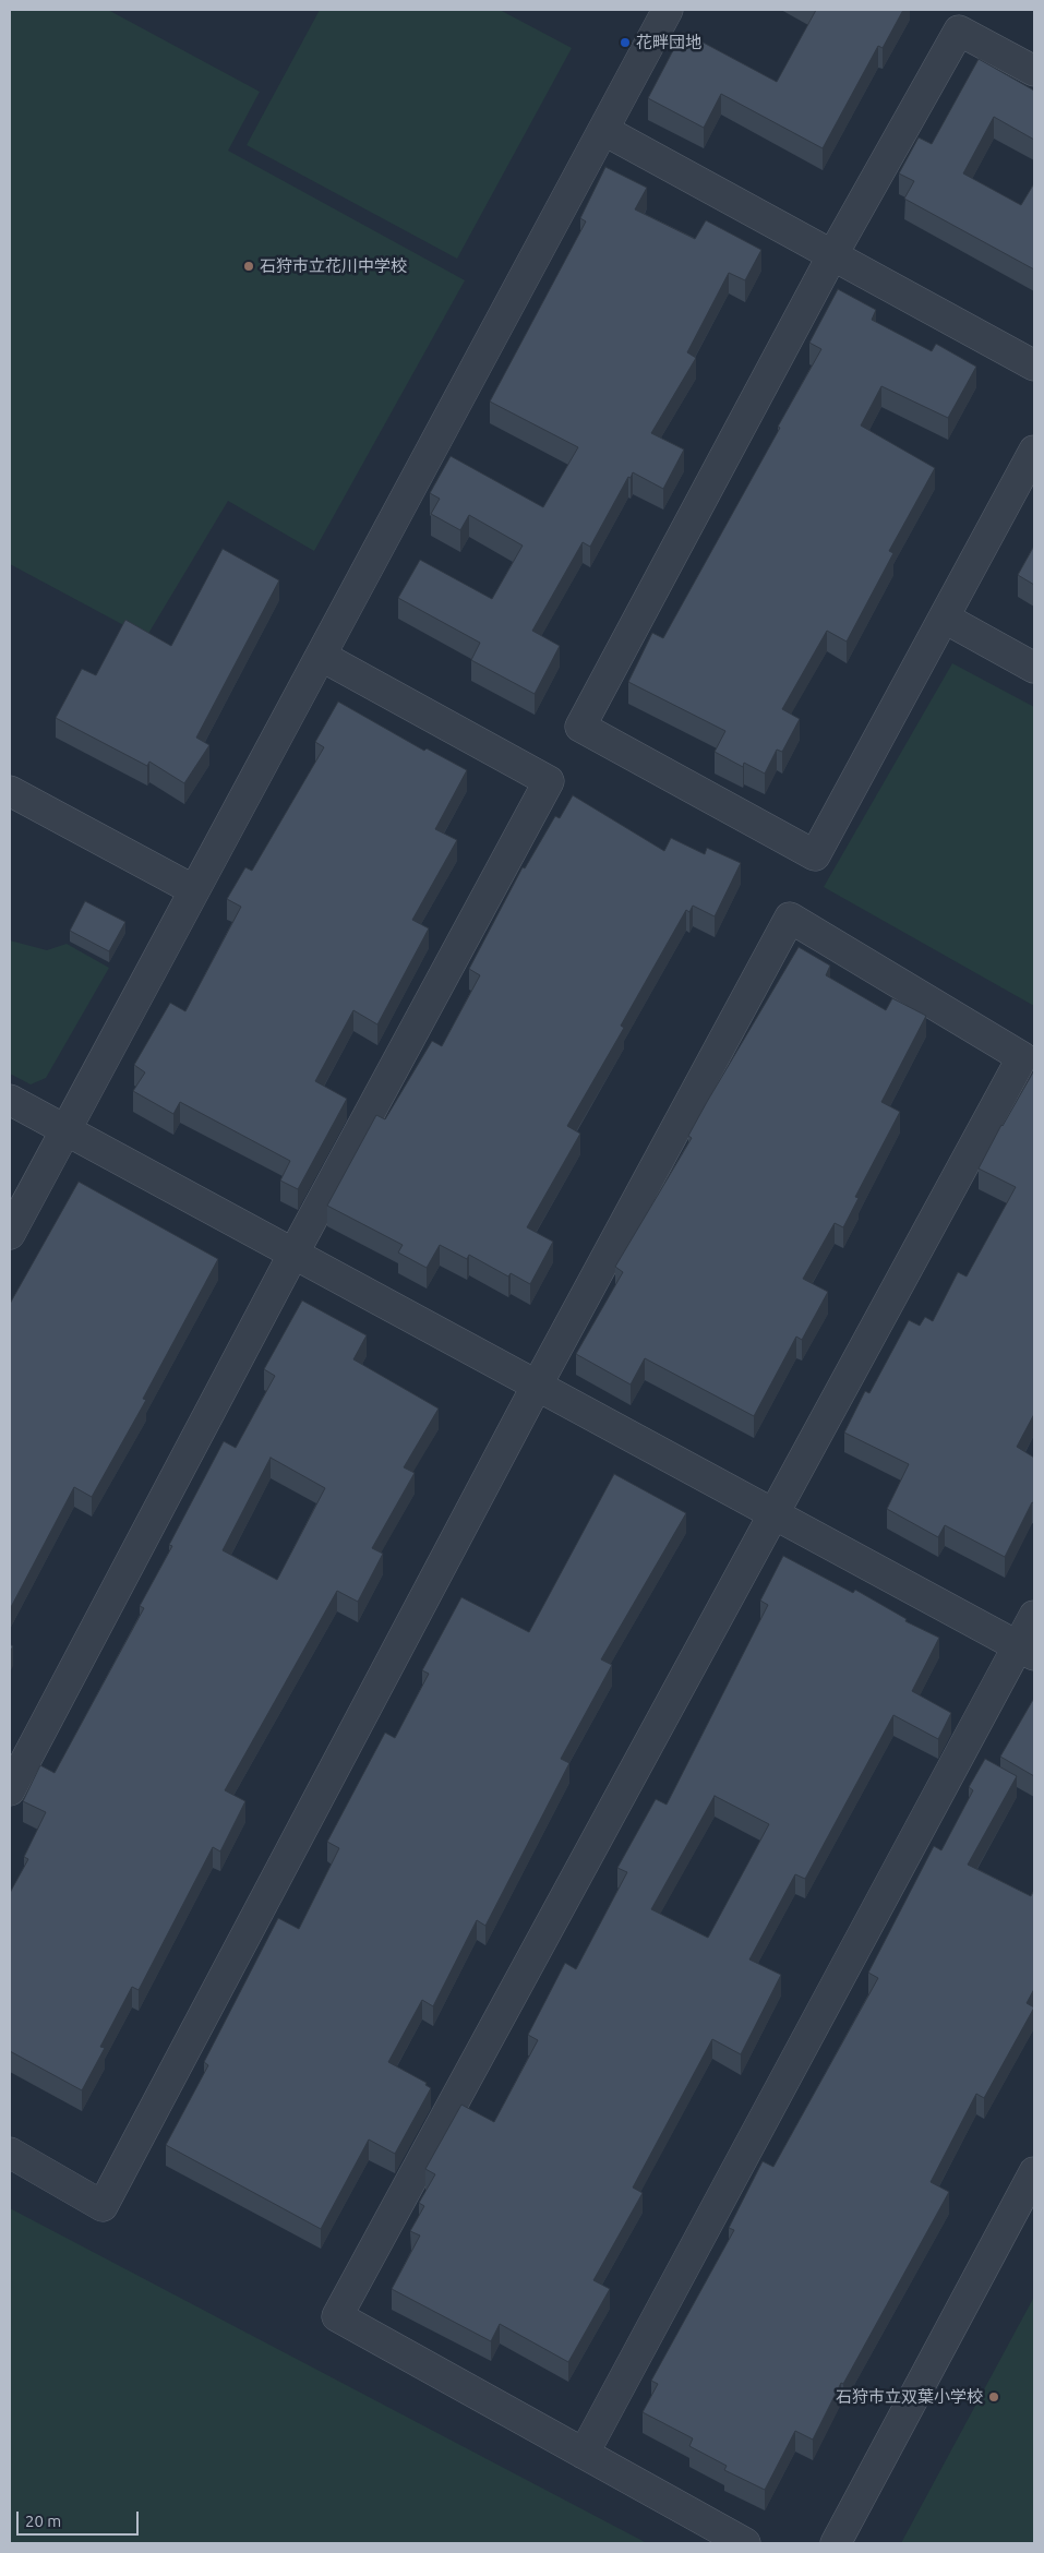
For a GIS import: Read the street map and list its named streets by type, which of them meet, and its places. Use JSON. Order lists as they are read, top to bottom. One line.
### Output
{"places":["花畔団地","石狩市立花川中学校","石狩市立双葉小学校"],"scale_bar":"20 m"}
